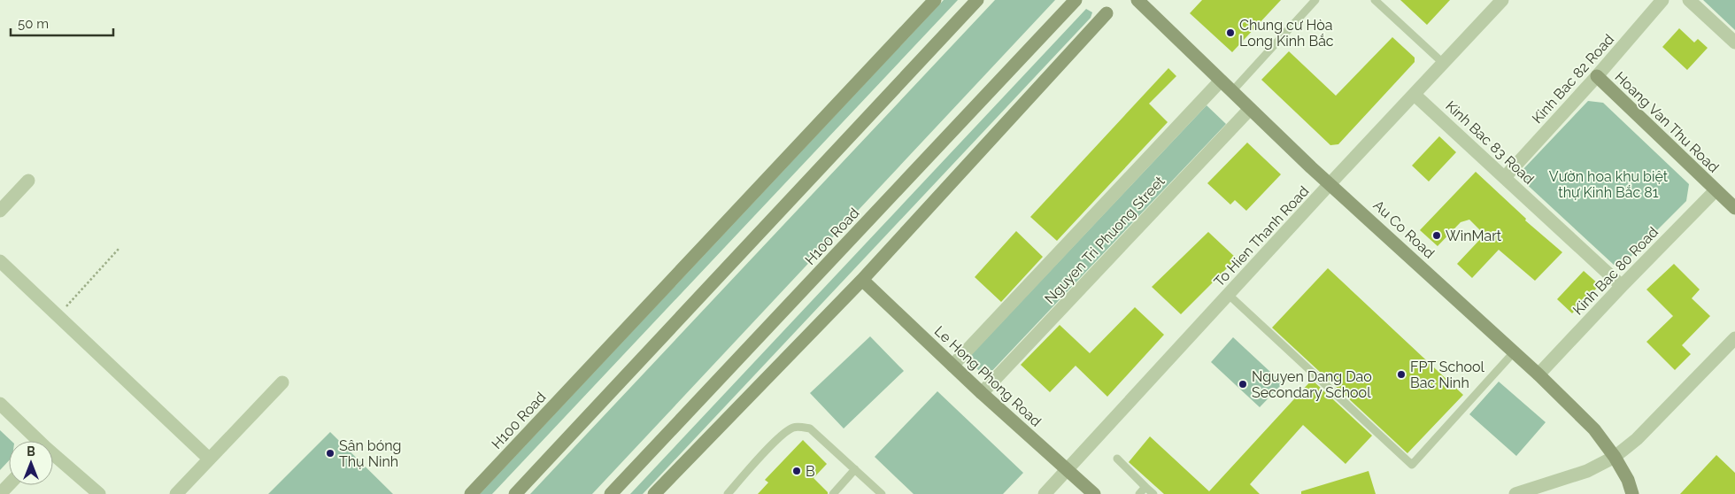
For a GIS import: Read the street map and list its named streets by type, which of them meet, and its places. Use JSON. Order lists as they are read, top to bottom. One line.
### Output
{"streets":{"main road":["Hoang Van Thu Road","Au Co Road","H100 Road","Le Hong Phong Road"],"street":["Kinh Bac 82 Road","Kinh Bac 83 Road","To Hien Thanh Road","Nguyen Tri Phuong Street","Kinh Bac 80 Road"]},"crossings":[["Kinh Bac 82 Road","Hoang Van Thu Road"],["Kinh Bac 82 Road","Kinh Bac 83 Road"],["Hoang Van Thu Road","Kinh Bac 80 Road"],["Kinh Bac 83 Road","To Hien Thanh Road"],["Kinh Bac 83 Road","Kinh Bac 80 Road"],["Au Co Road","To Hien Thanh Road"],["Au Co Road","Nguyen Tri Phuong Street"],["Au Co Road","Kinh Bac 80 Road"],["To Hien Thanh Road","Le Hong Phong Road"],["Nguyen Tri Phuong Street","Le Hong Phong Road"]],"parks":["Vườn hoa khu biệt thự Kinh Bắc 81"],"places":["Chung cư Hòa Long Kinh Bắc","WinMart","FPT School Bac Ninh","Nguyen Dang Dao Secondary School","Sân bóng Thụ Ninh","B"],"scale_bar":"50 m","north":"top"}
